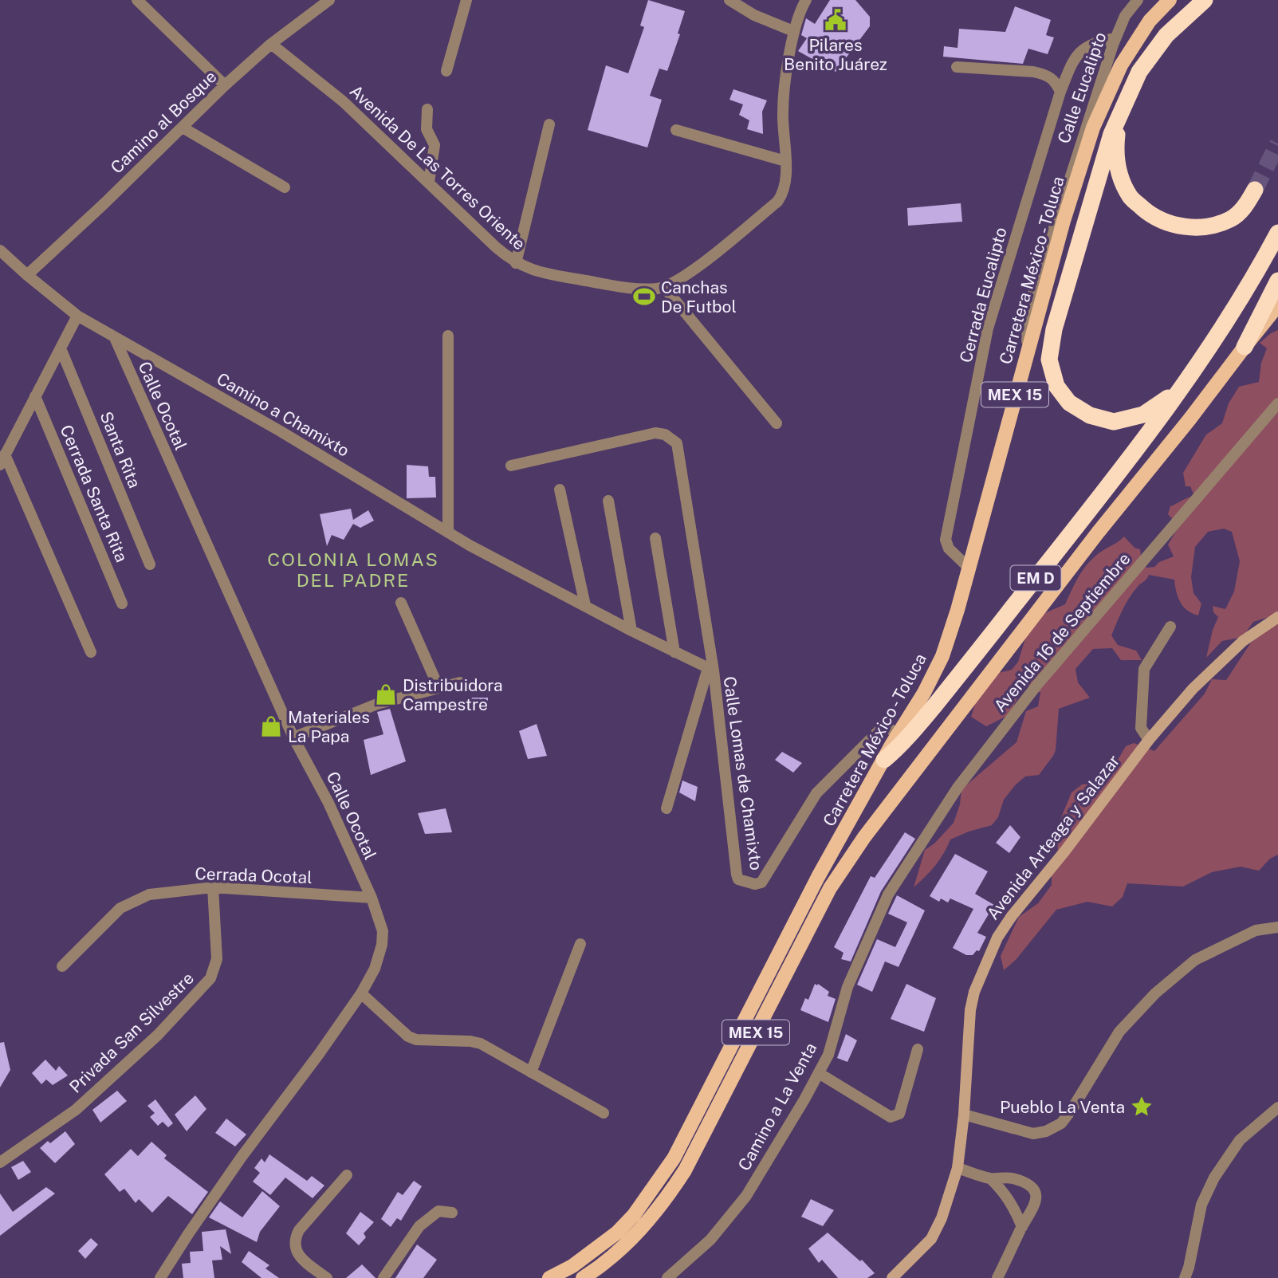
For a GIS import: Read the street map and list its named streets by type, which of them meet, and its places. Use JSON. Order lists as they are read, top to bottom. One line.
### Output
{"streets":{"highway":["EM D"],"main road":["Carretera México - Toluca","MEX 15"],"street":["Calle Eucalipto","Camino al Bosque","Avenida De Las Torres Oriente","Cerrada Eucalipto","Calle Ocotal","Camino a Chamixto","Santa Rita","Cerrada Santa Rita","Avenida 16 de Septiembre","Calle Lomas de Chamixto","Avenida Arteaga y Salazar","Cerrada Ocotal","Privada San Silvestre","Camino a La Venta"]},"crossings":[["Calle Eucalipto","Carretera México - Toluca"],["Calle Eucalipto","Cerrada Eucalipto"],["Camino al Bosque","Avenida De Las Torres Oriente"],["Camino al Bosque","Camino a Chamixto"],["Carretera México - Toluca","Cerrada Eucalipto"],["Carretera México - Toluca","EM D"],["Carretera México - Toluca","Calle Lomas de Chamixto"],["Calle Ocotal","Camino a Chamixto"],["Calle Ocotal","Cerrada Ocotal"],["Camino a Chamixto","Calle Lomas de Chamixto"],["Avenida 16 de Septiembre","Camino a La Venta"],["Cerrada Ocotal","Privada San Silvestre"]],"districts":["COLONIA LOMAS DEL PADRE"],"places":{"public building":["Pilares Benito Juárez"],"sports":["Canchas De Futbol"],"shop":["Distribuidora Campestre","Materiales La Papa"],"place":["Pueblo La Venta"]}}
